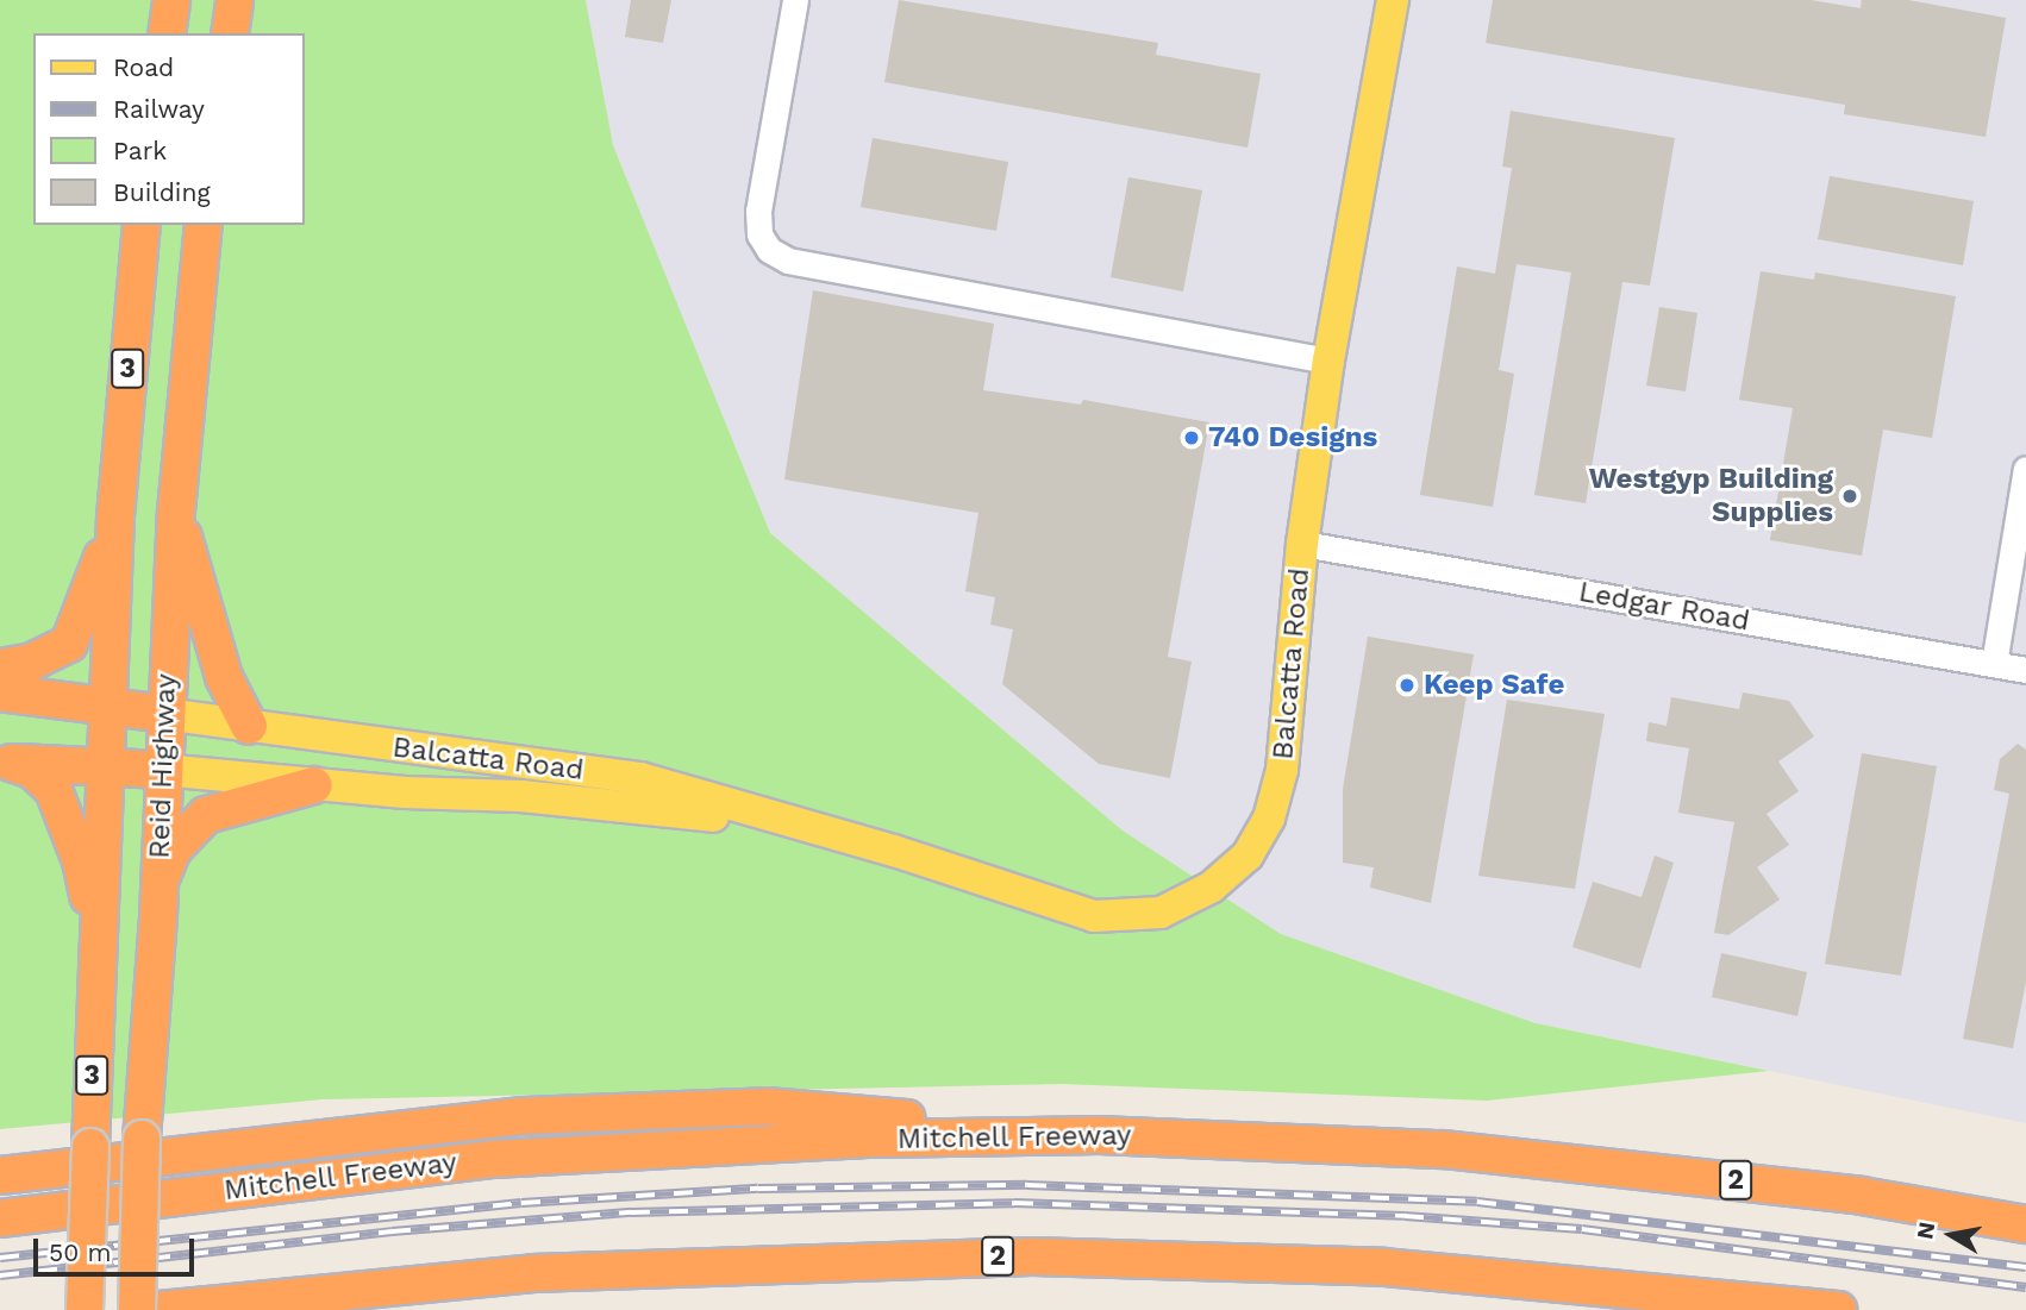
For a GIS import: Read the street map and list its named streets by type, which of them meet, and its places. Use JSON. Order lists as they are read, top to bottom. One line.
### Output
{"streets":{"highway":["3","Reid Highway","Mitchell Freeway","2"],"main road":["Balcatta Road"],"street":["Ledgar Road"]},"crossings":[["Ledgar Road","Balcatta Road"],["Balcatta Road","Reid Highway"]],"places":["740 Designs","Westgyp Building Supplies","Keep Safe"],"legend":["Road","Railway","Park","Building"],"scale_bar":"50 m","north":"left"}
